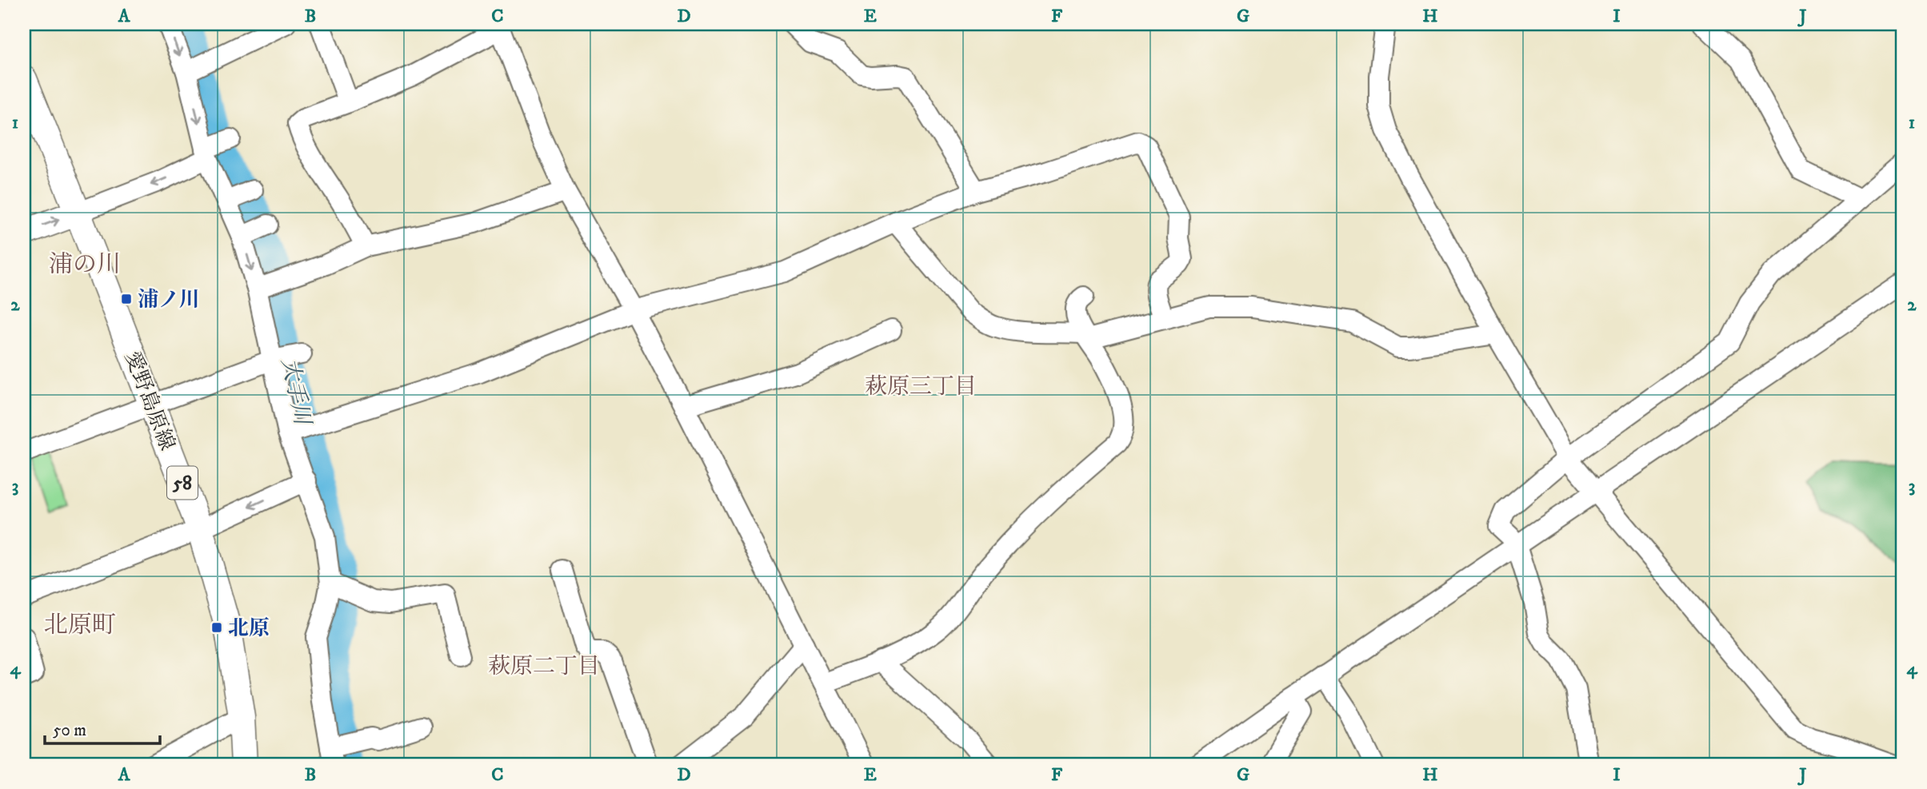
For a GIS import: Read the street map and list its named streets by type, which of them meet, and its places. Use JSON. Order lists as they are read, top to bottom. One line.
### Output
{"streets":{"main road":["愛野島原線","58"]},"districts":["浦の川","萩原三丁目","北原町","萩原二丁目"],"water":["大手川"],"places":{"transit":["浦ノ川","北原"]},"scale_bar":"50 m","grid":{"columns":["A","B","C","D","E","F","G","H","I","J"],"rows":["1","2","3","4"]}}
